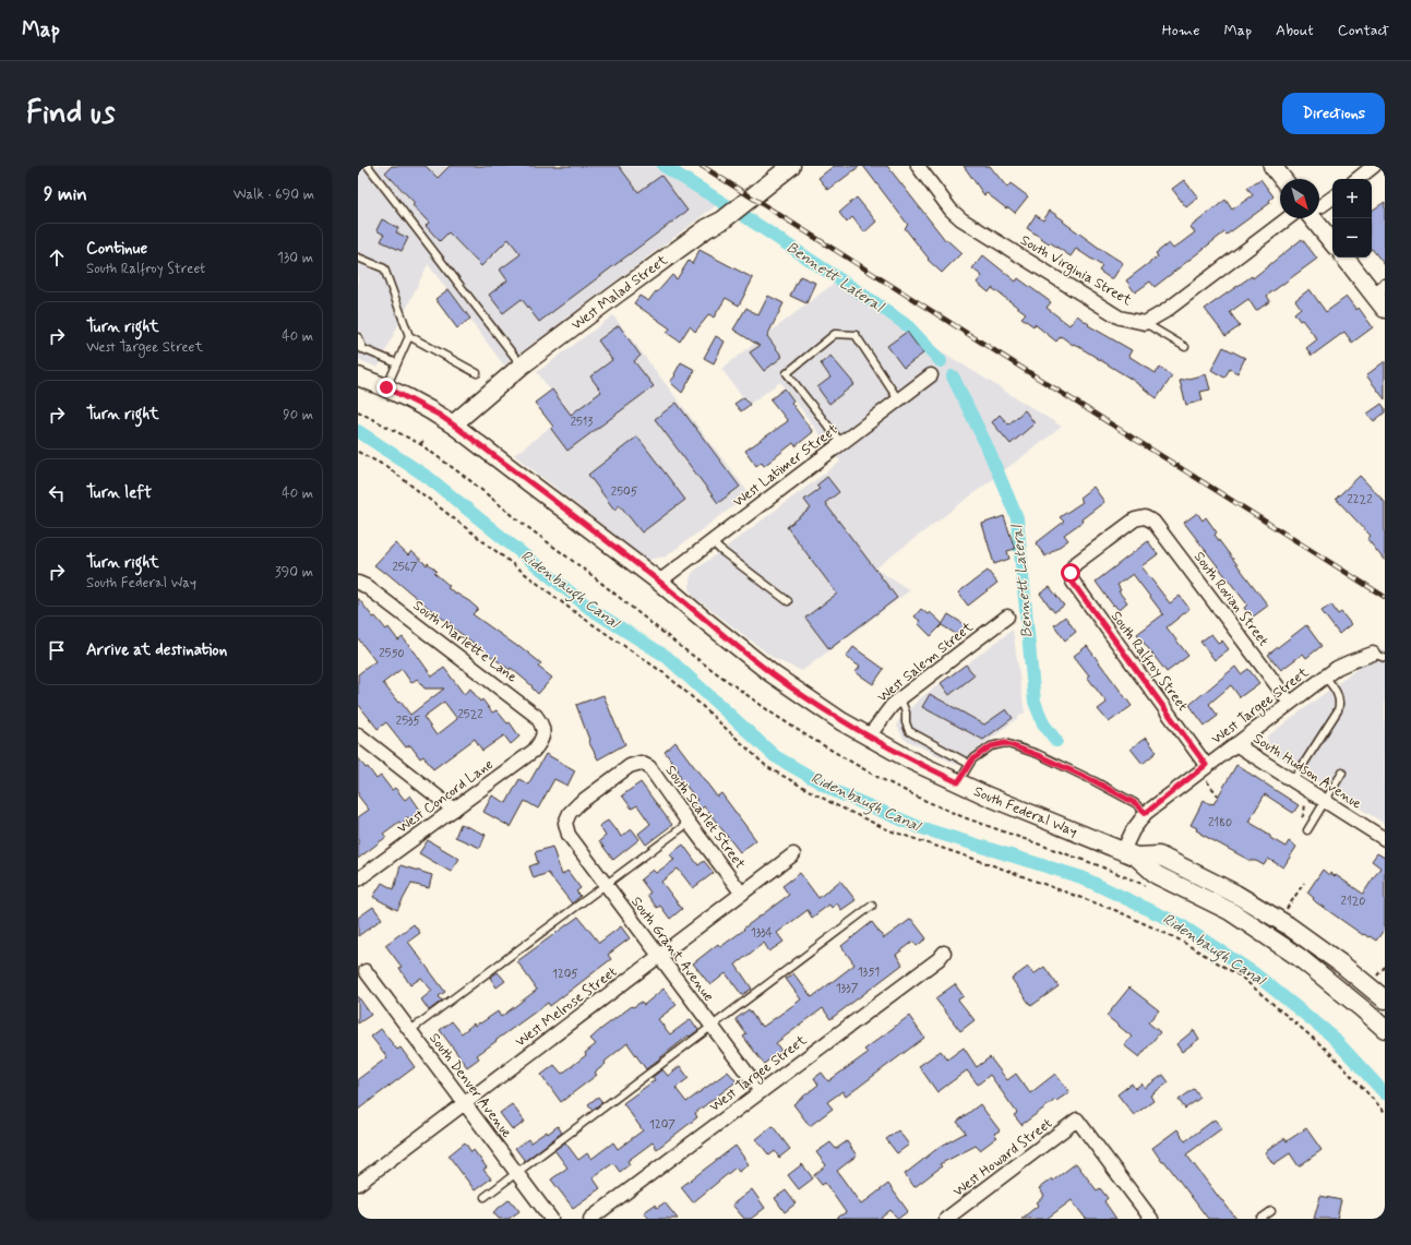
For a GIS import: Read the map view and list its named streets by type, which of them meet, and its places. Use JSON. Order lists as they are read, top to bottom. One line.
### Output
{"streets":{"main road":["West Malad Street","South Federal Way"],"street":["South Virginia Street","West Latimer Street","South Rovian Street","South Marlette Lane","South Ralfroy Street","West Salem Street","West Targee Street","South Hudson Avenue","West Concord Lane","South Scarlet Street","South Grant Avenue","West Melrose Street","South Denver Avenue","West Howard Street"]},"crossings":[["West Malad Street","South Federal Way"],["West Latimer Street","South Federal Way"],["South Rovian Street","South Ralfroy Street"],["South Rovian Street","West Targee Street"],["South Marlette Lane","West Concord Lane"],["South Ralfroy Street","West Targee Street"],["West Salem Street","South Federal Way"],["West Targee Street","South Hudson Avenue"],["West Targee Street","South Federal Way"],["West Targee Street","South Grant Avenue"],["South Scarlet Street","South Grant Avenue"],["South Scarlet Street","West Melrose Street"],["South Grant Avenue","West Melrose Street"],["West Melrose Street","South Denver Avenue"]],"water":["Bennett Lateral","Ridenbaugh Canal"],"house_numbers":["2513","2505","2222","2567","2550","2522","2535","2180","2120","1334","1351","1205","1337","1207"],"north":"bottom right","page":{"header":"Map","nav":["Home","Map","About","Contact"],"buttons":"Directions","title":"Find us","heading":["9 min","Walk · 690 m"],"map_buttons":["+","−"],"list":[["Continue","South Ralfroy Street","130 m"],["Turn right","West Targee Street","40 m"],["Turn right","90 m"],["Turn left","40 m"],["Turn right","South Federal Way","390 m"],"Arrive at destination"]}}
